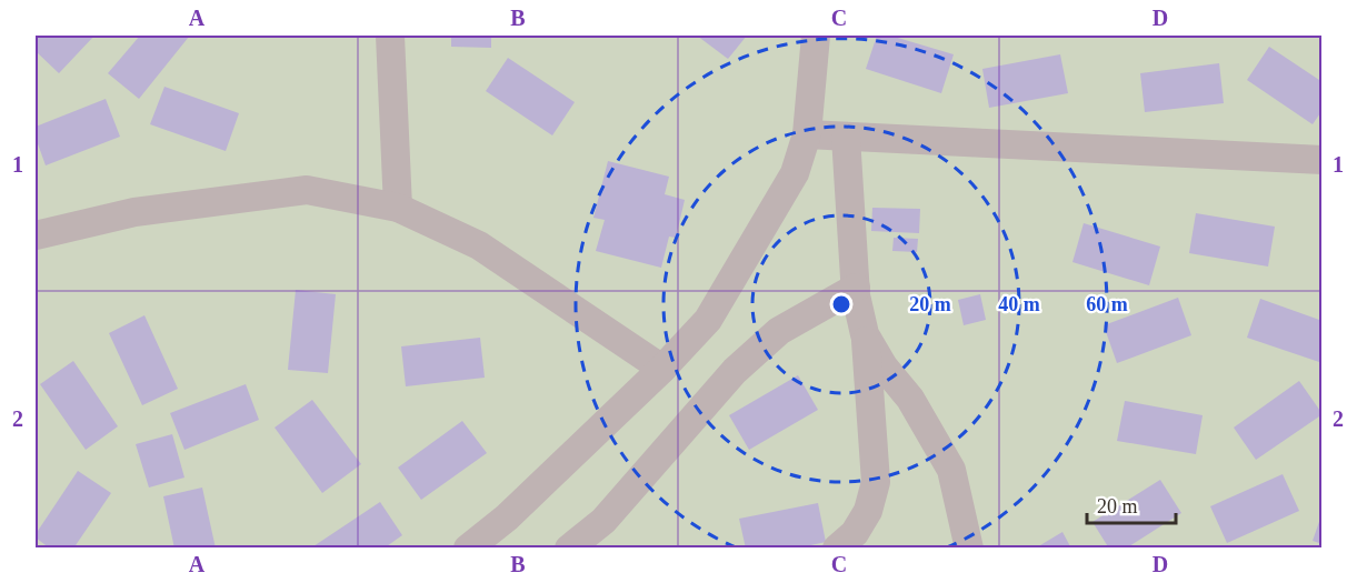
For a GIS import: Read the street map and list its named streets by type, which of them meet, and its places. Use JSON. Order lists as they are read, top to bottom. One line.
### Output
{"scale_bar":"20 m","grid":{"columns":["A","B","C","D"],"rows":["1","2"]},"rings":["20 m","40 m","60 m"]}
